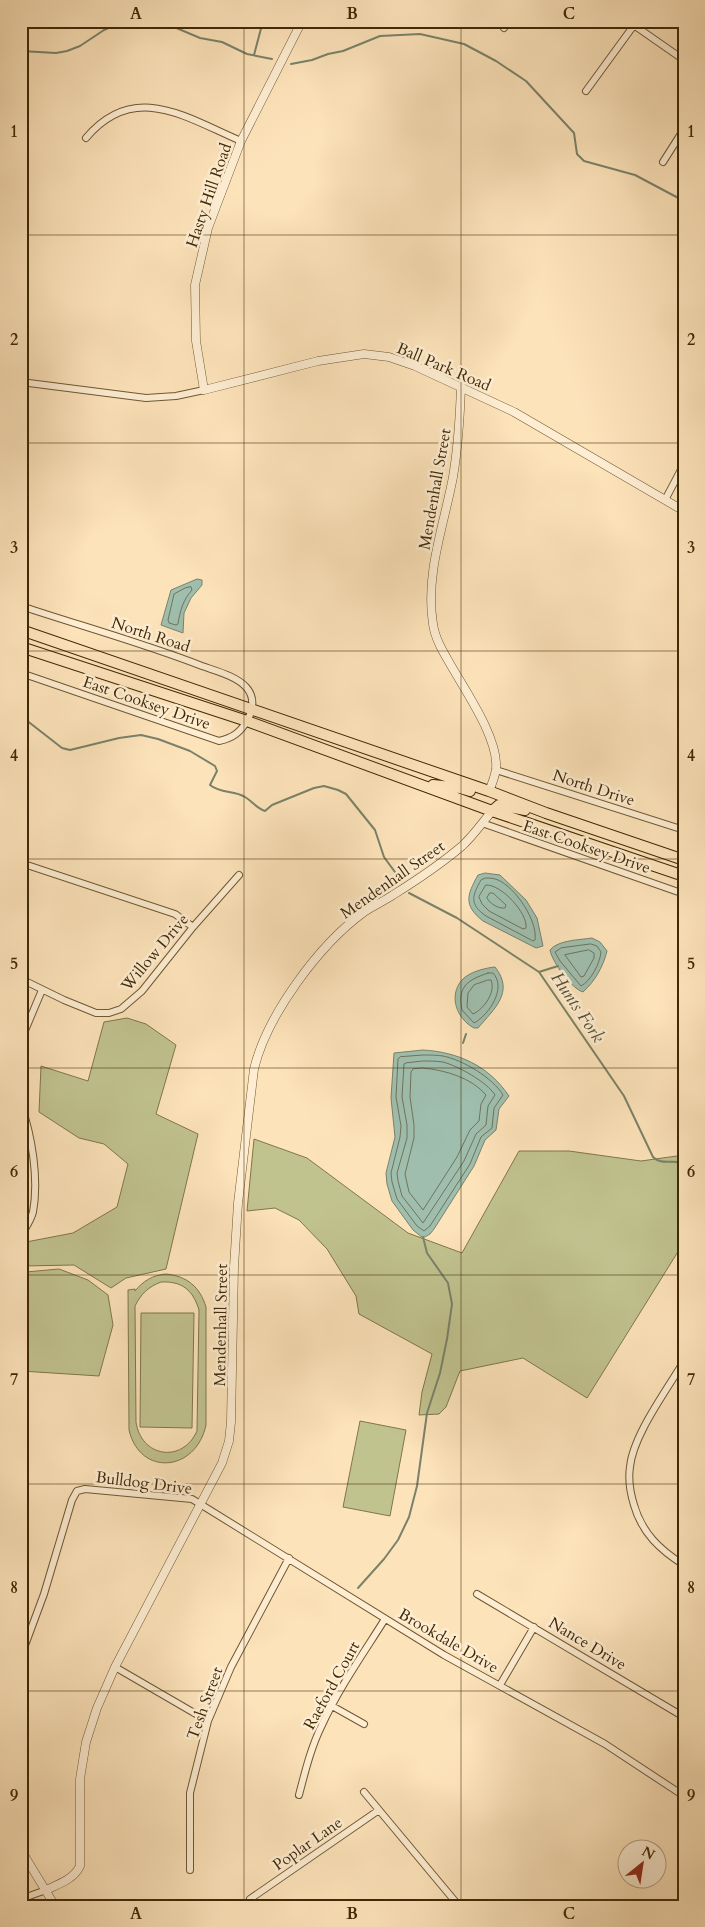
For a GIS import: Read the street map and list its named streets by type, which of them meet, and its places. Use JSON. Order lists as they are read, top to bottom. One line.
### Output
{"streets":{"street":["Hasty Hill Road","Ball Park Road","Mendenhall Street","North Road","East Cooksey Drive","North Drive","Willow Drive","Bulldog Drive","Brookdale Drive","Nance Drive","Raeford Court","Tesh Street","Poplar Lane"]},"crossings":[["Hasty Hill Road","Ball Park Road"],["Ball Park Road","Mendenhall Street"],["Mendenhall Street","East Cooksey Drive"],["Mendenhall Street","North Drive"],["Mendenhall Street","Bulldog Drive"],["Mendenhall Street","Brookdale Drive"],["North Road","East Cooksey Drive"],["Bulldog Drive","Brookdale Drive"],["Brookdale Drive","Raeford Court"],["Brookdale Drive","Tesh Street"]],"water":["Hunts Fork"],"north":"top right","grid":{"columns":["A","B","C"],"rows":["1","2","3","4","5","6","7","8","9"]}}
